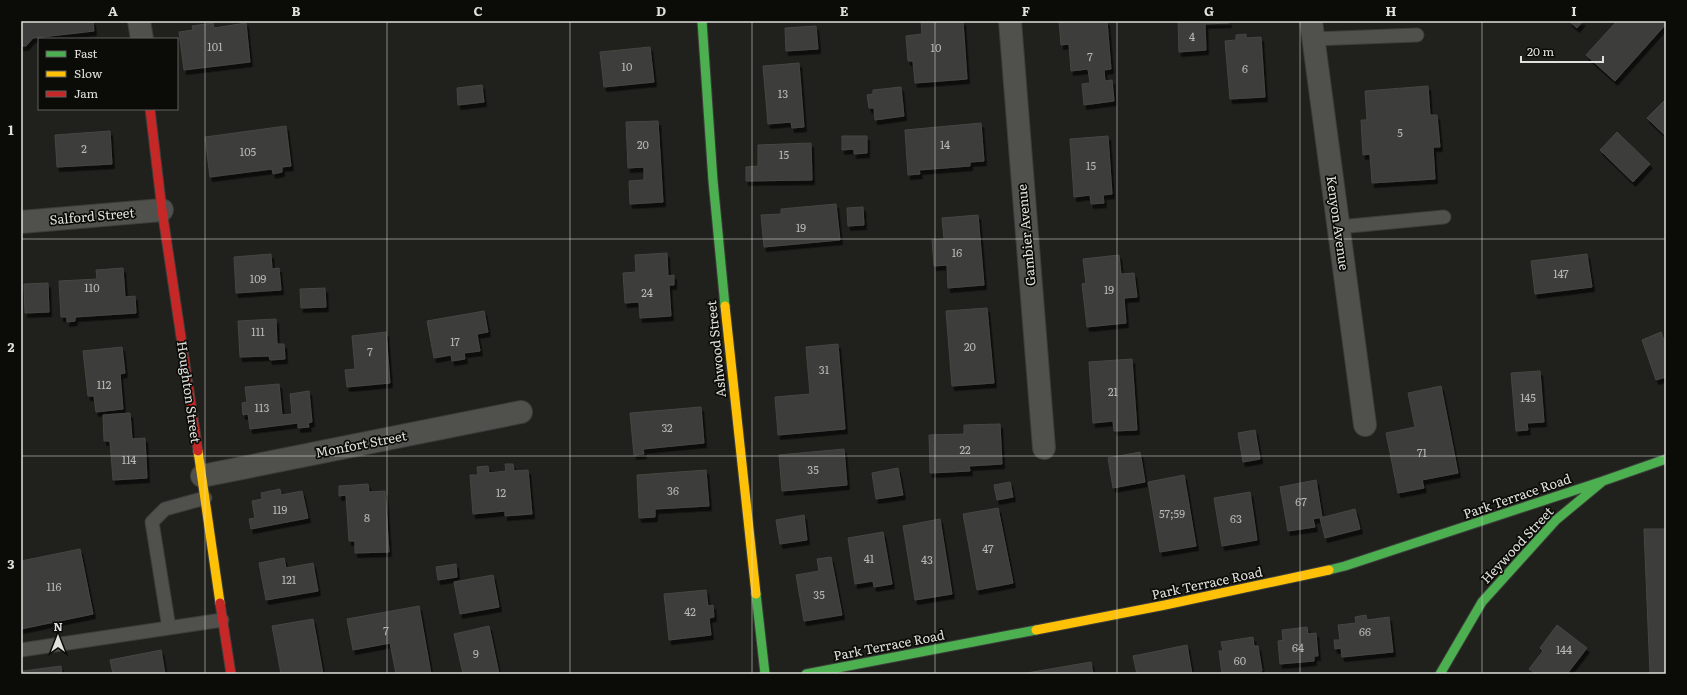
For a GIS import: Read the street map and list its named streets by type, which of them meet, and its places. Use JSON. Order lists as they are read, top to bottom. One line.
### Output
{"streets":{"street":["Salford Street","Kenyon Avenue","Gambier Avenue","Ashwood Street","Houghton Street","Monfort Street","Park Terrace Road","Heywood Street"]},"crossings":[["Salford Street","Houghton Street"],["Houghton Street","Monfort Street"],["Park Terrace Road","Heywood Street"]],"house_numbers":["4","101","10","7","10","6","13","5","20","14","2","105","15","15","19","16","147","109","110","19","24","111","17","20","7","31","112","21","145","113","32","22","71","114","35","36","12","67","119","57;59","8","63","47","41","43","121","116","35","42","7","66","64","144","9","60"],"legend":["Fast","Slow","Jam"],"scale_bar":"20 m","north":"top","grid":{"columns":["A","B","C","D","E","F","G","H","I"],"rows":["1","2","3"]}}
